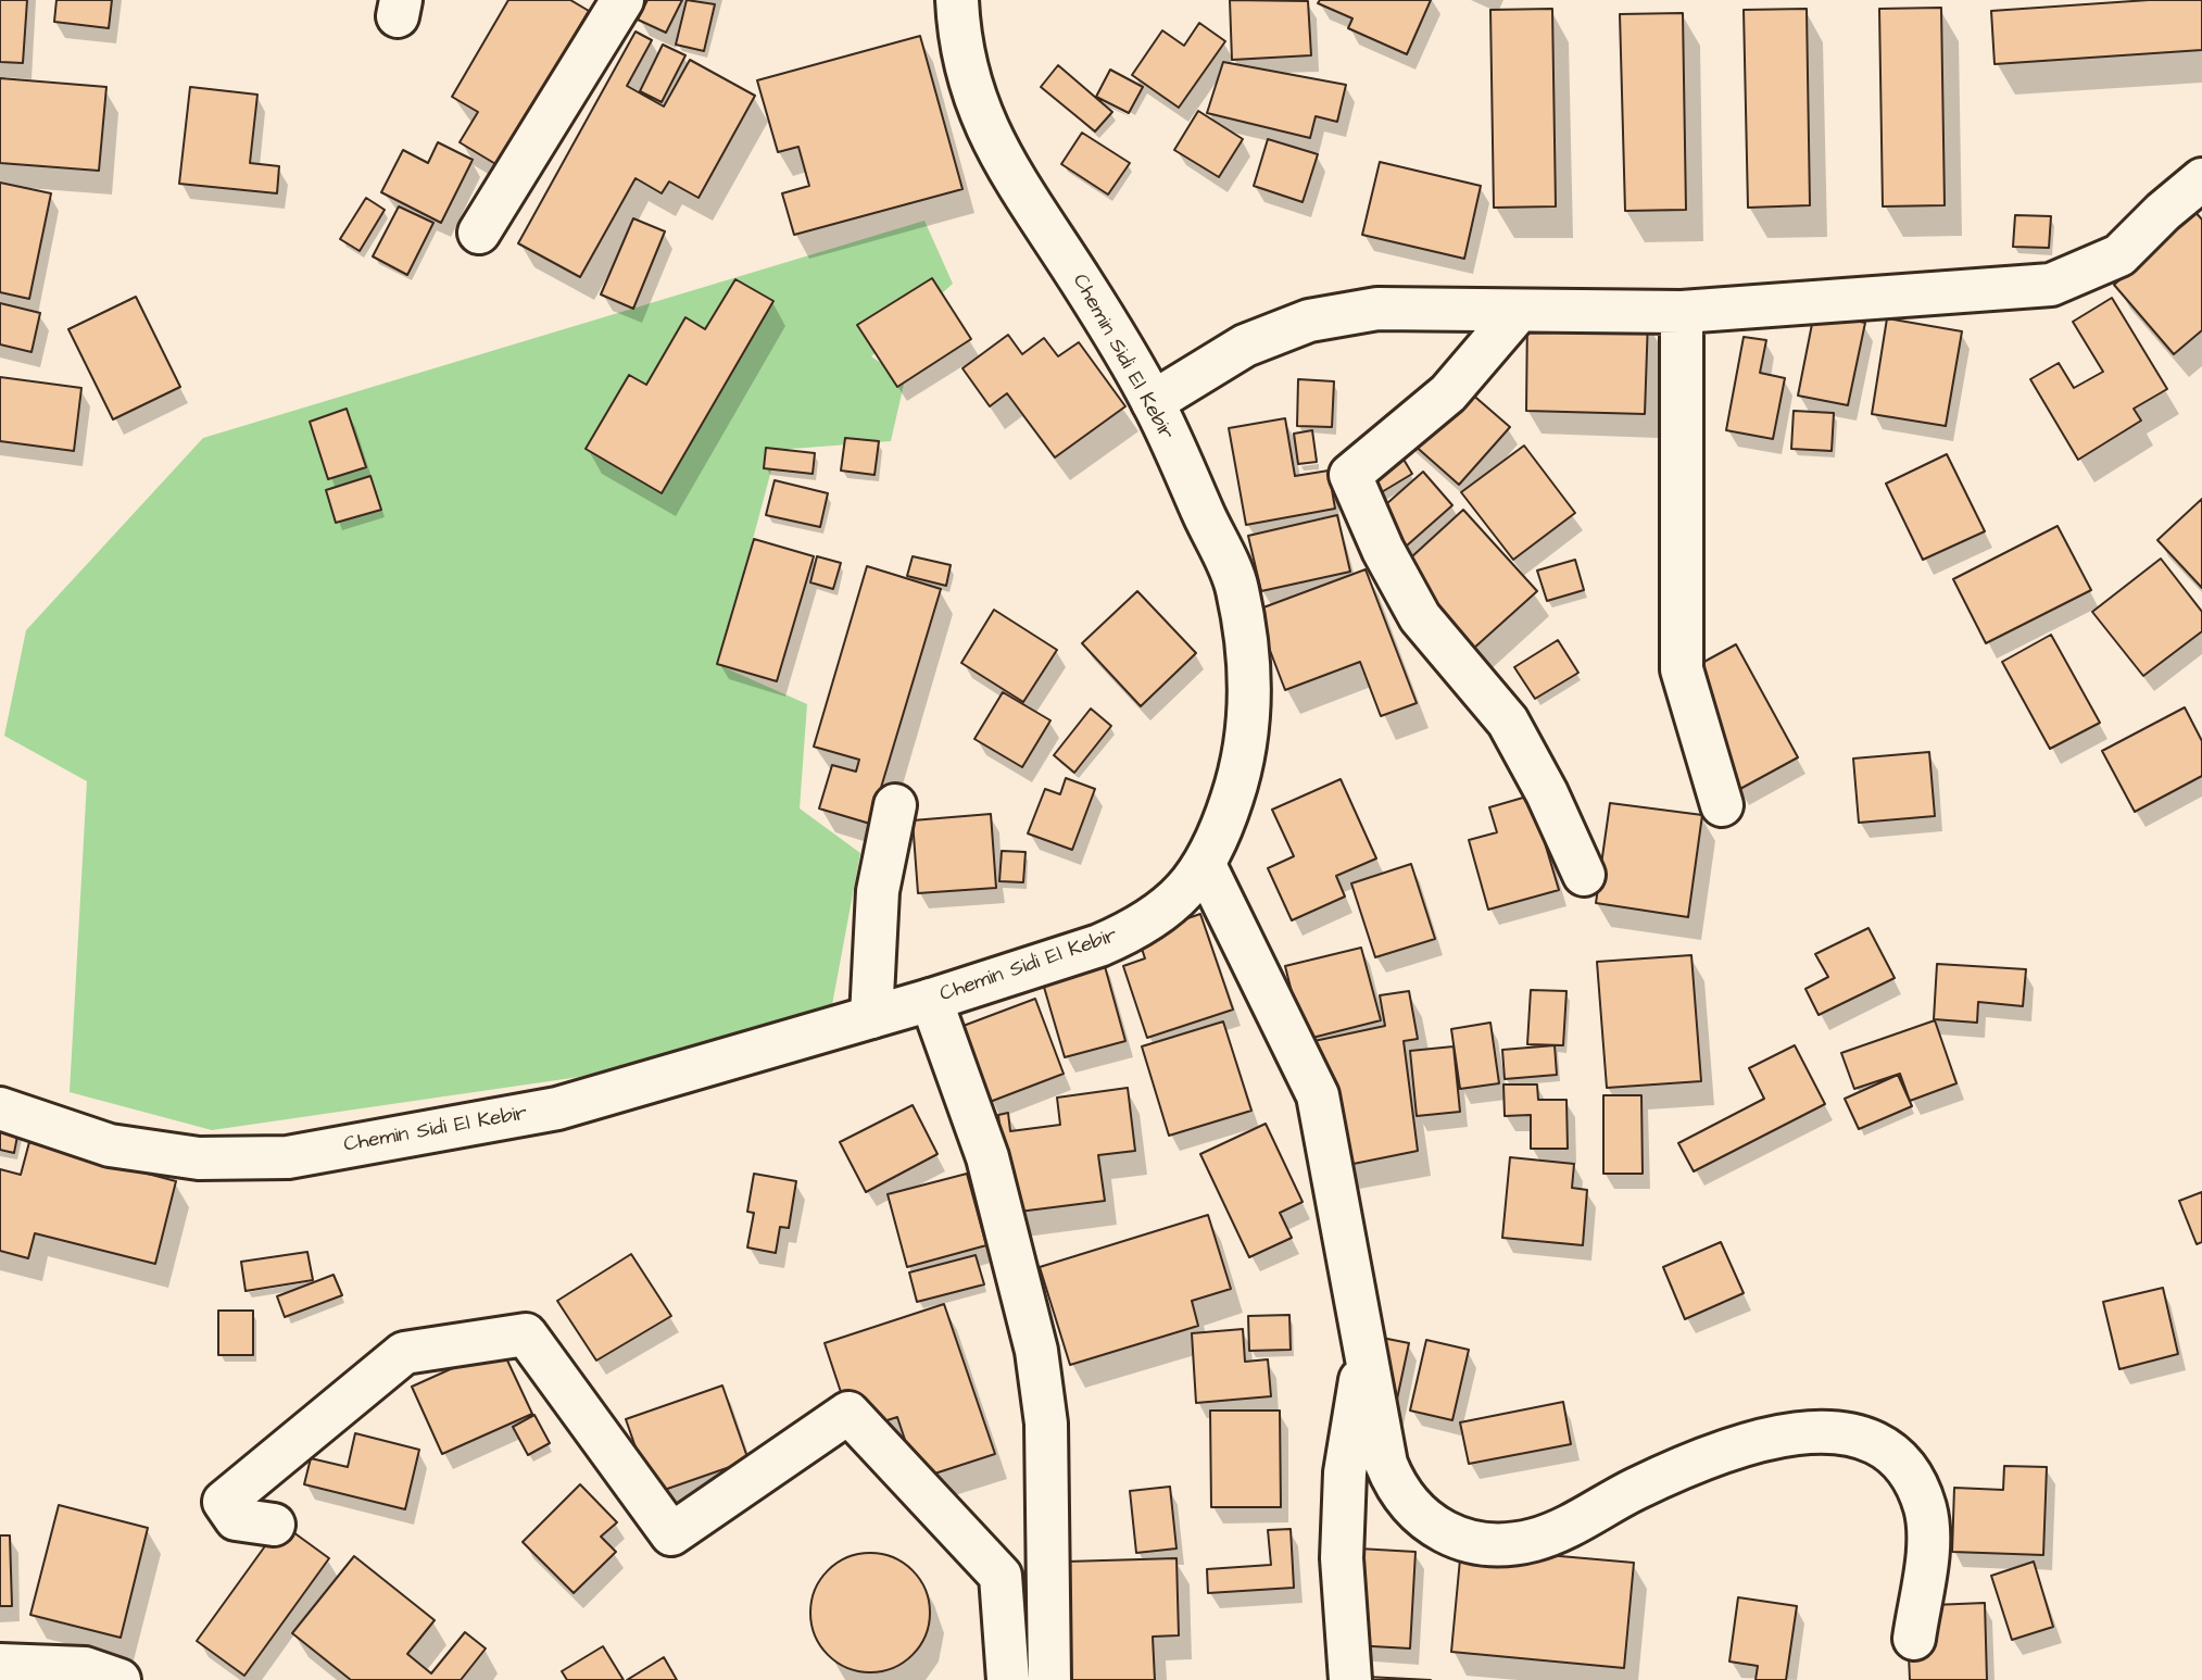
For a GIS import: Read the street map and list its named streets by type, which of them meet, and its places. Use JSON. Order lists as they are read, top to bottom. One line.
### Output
{"streets":{"street":["Chemin Sidi El Kebir"]}}
